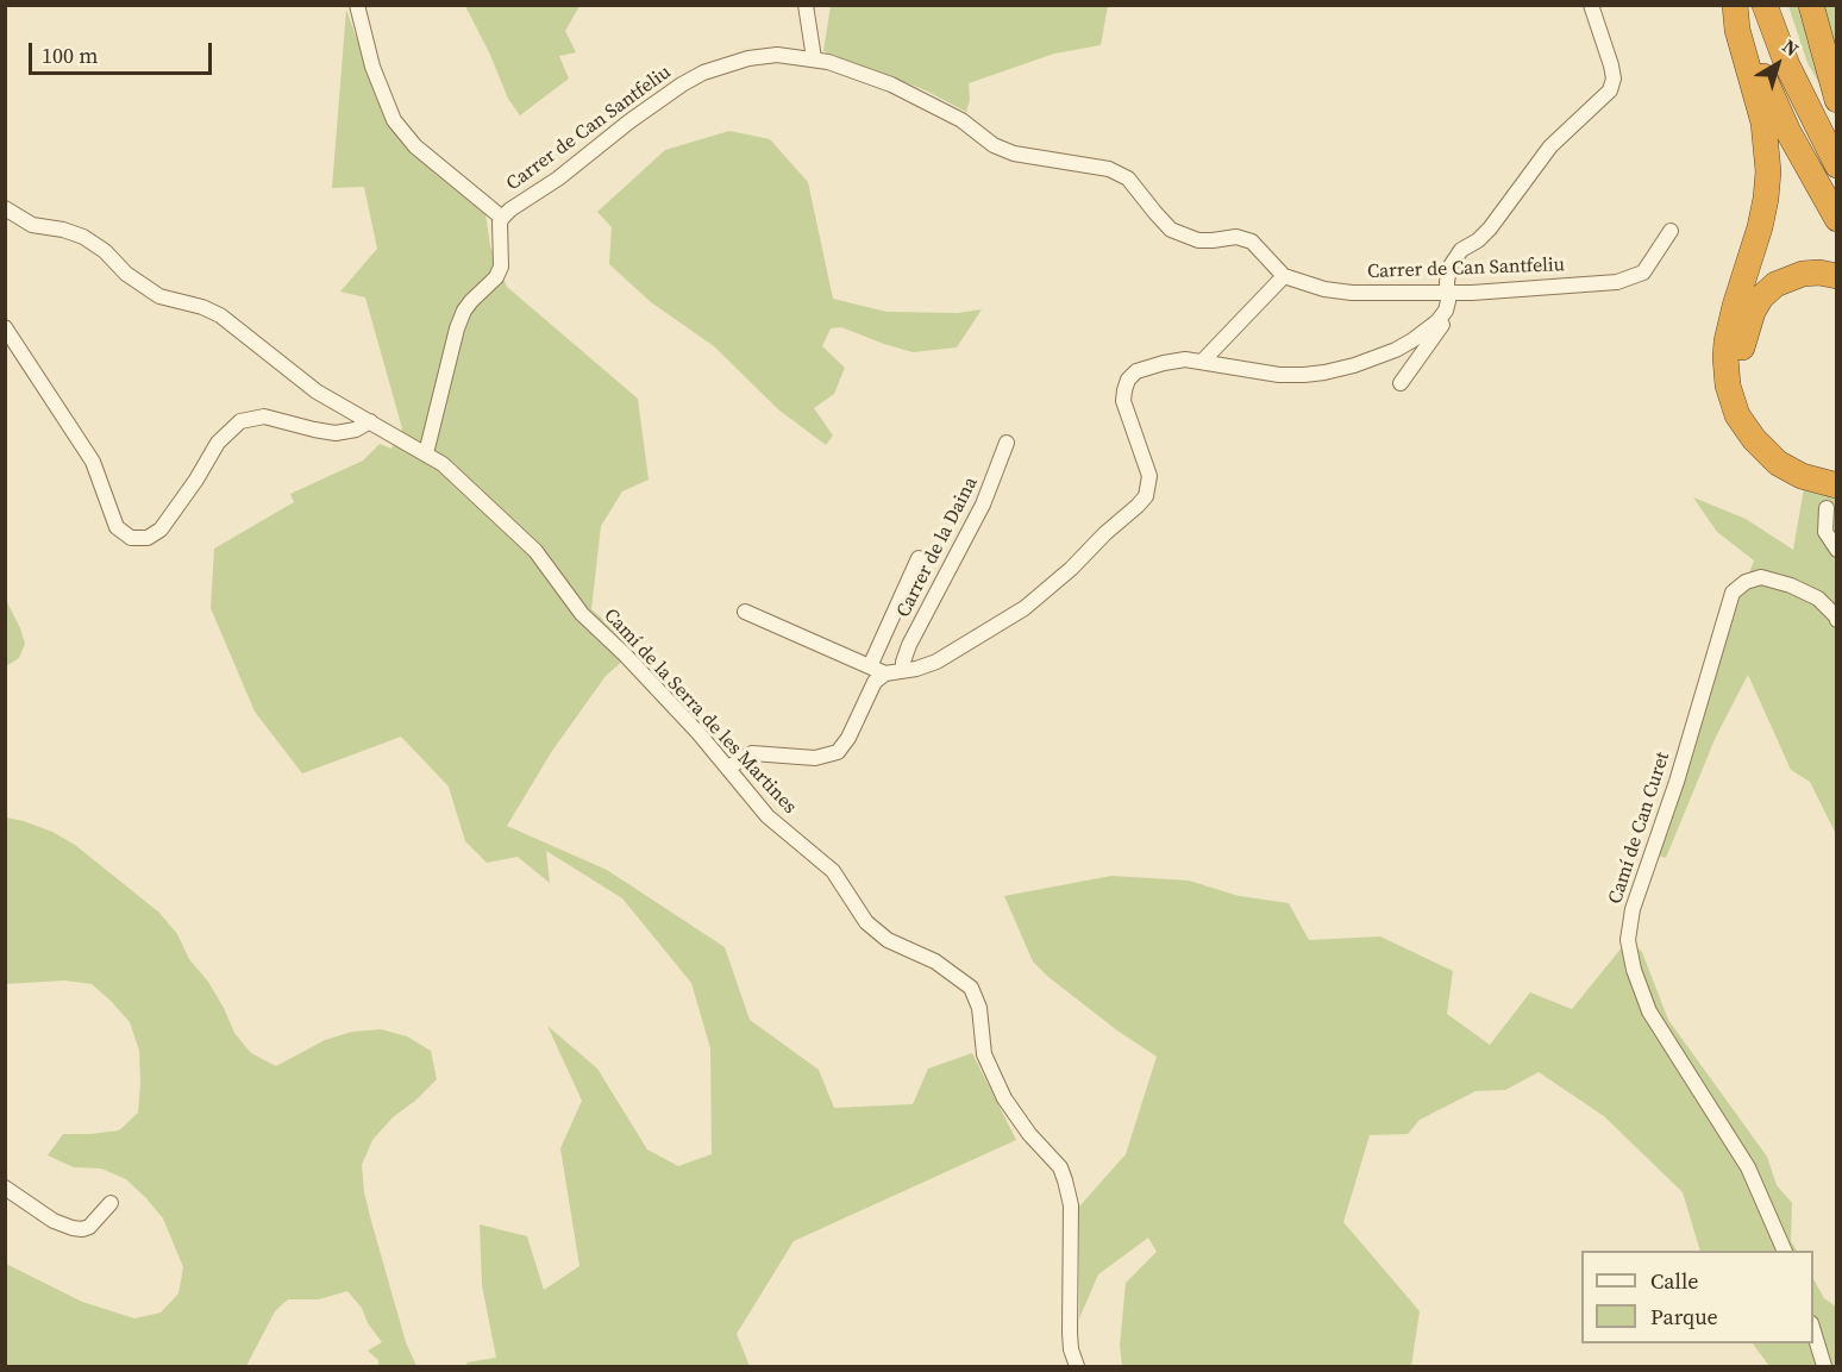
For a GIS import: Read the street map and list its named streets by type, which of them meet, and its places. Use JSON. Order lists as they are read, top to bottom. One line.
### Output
{"streets":{"street":["Carrer de Can Santfeliu","Carrer de la Daina","Camí de la Serra de les Martines","Camí de Can Curet"]},"crossings":[["Carrer de Can Santfeliu","Camí de la Serra de les Martines"]],"legend":["Calle","Parque"],"scale_bar":"100 m","north":"top right"}
